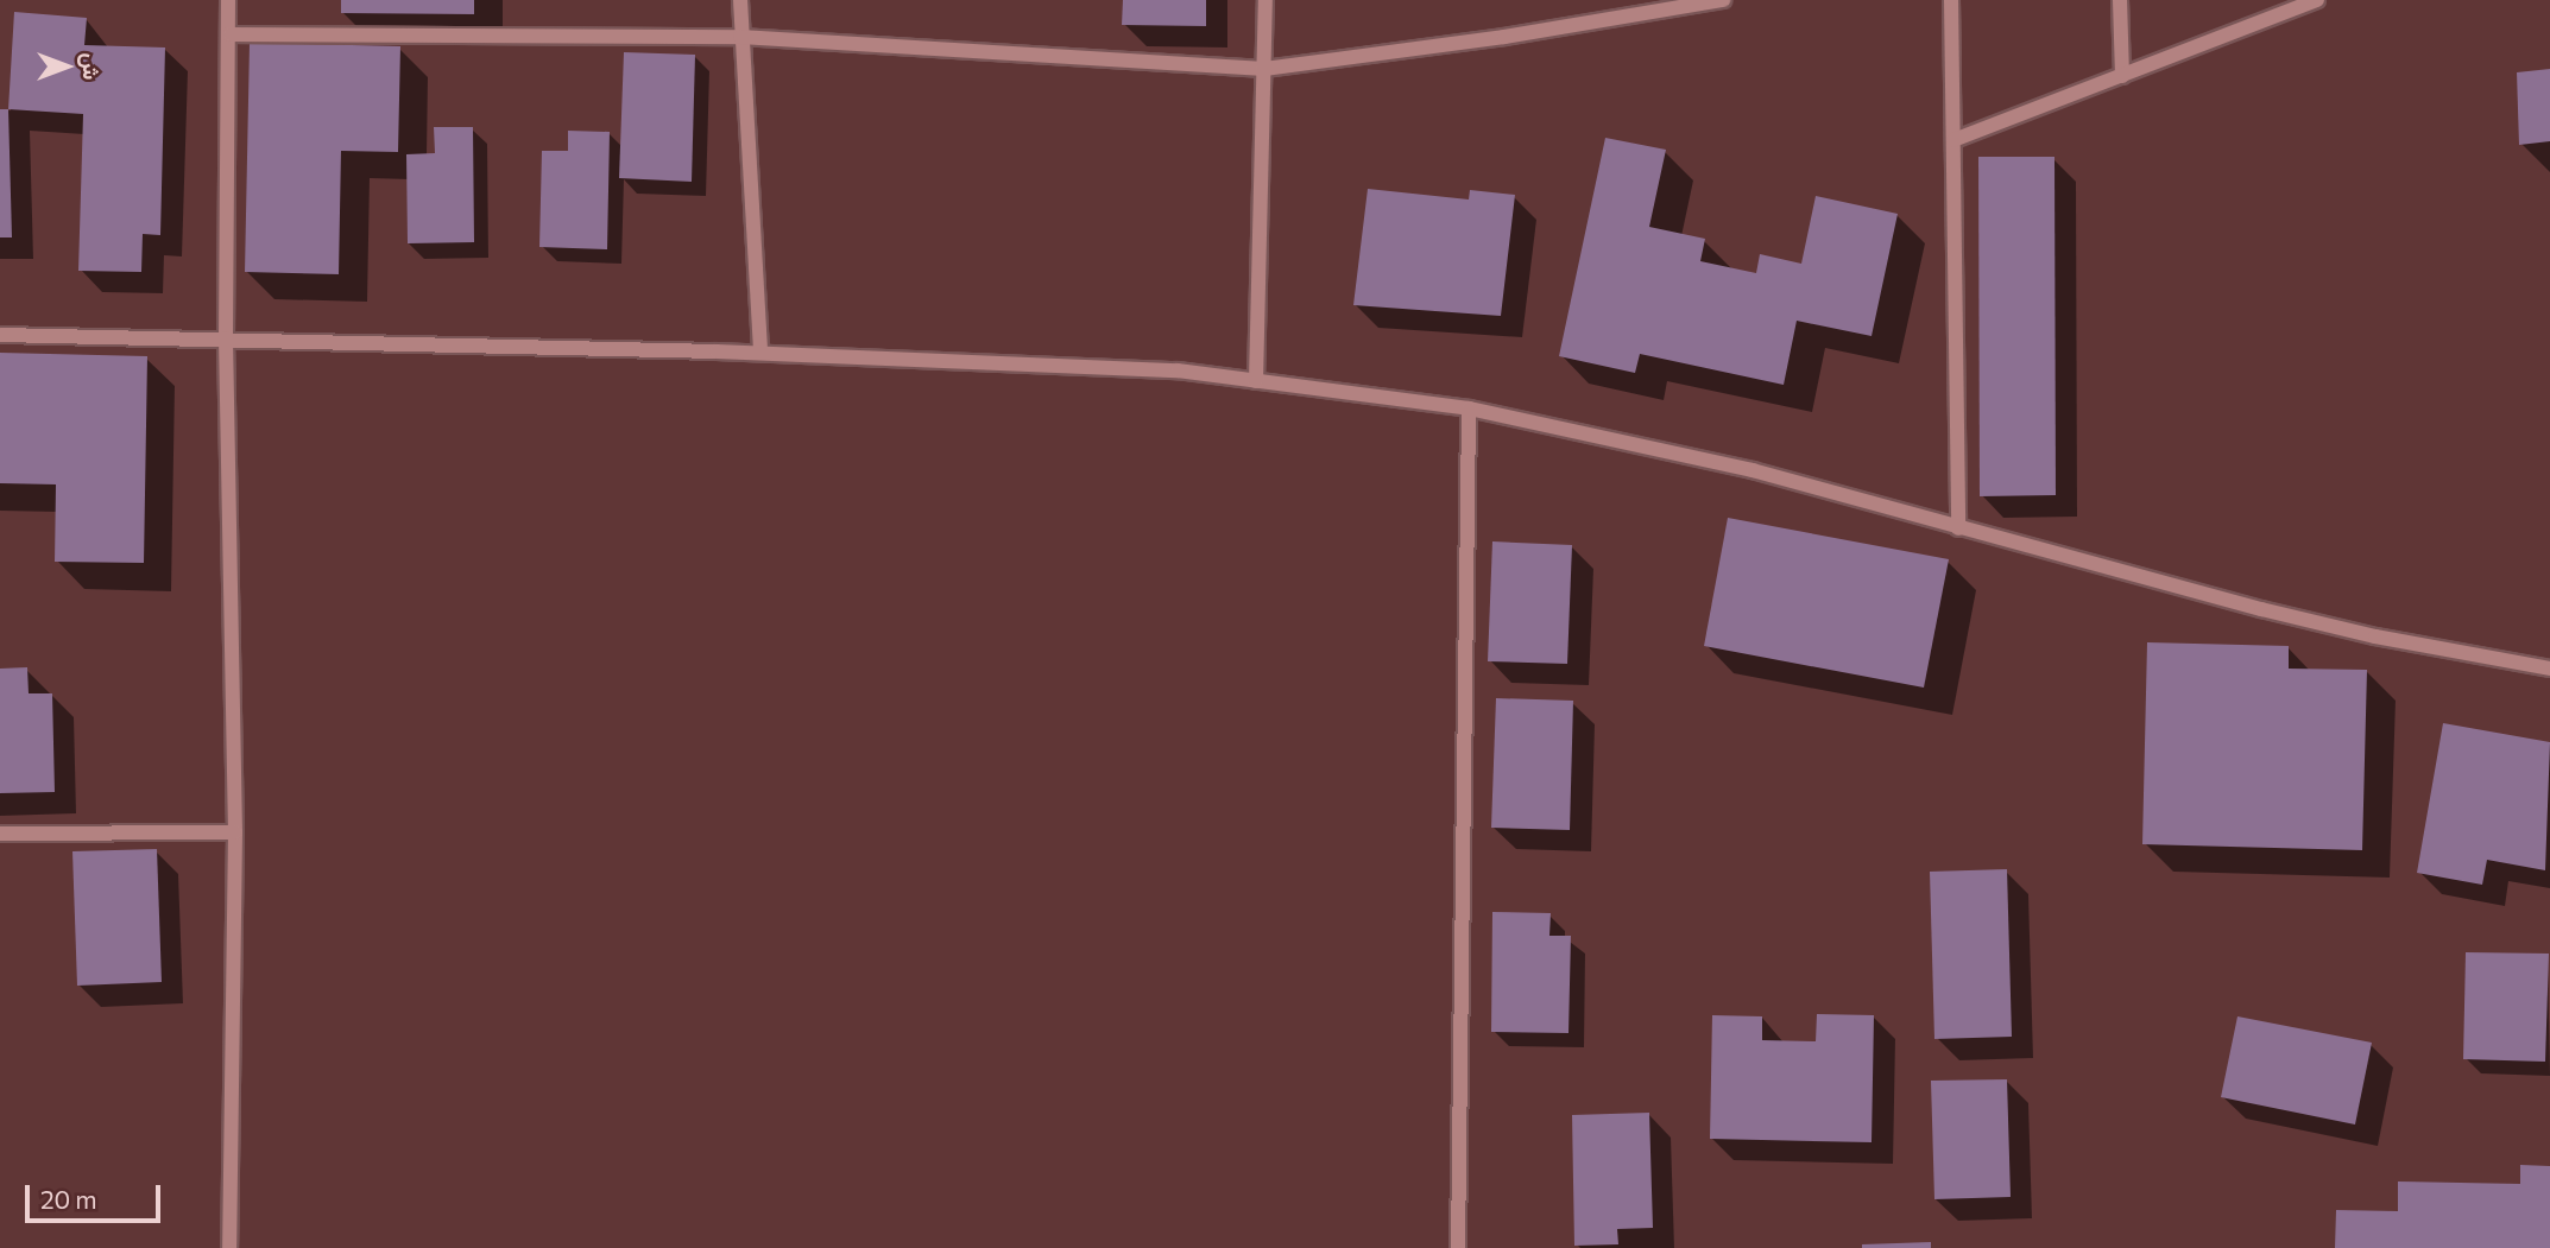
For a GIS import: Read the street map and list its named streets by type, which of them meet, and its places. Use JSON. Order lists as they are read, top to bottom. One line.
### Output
{"scale_bar":"20 m","north":"right"}
